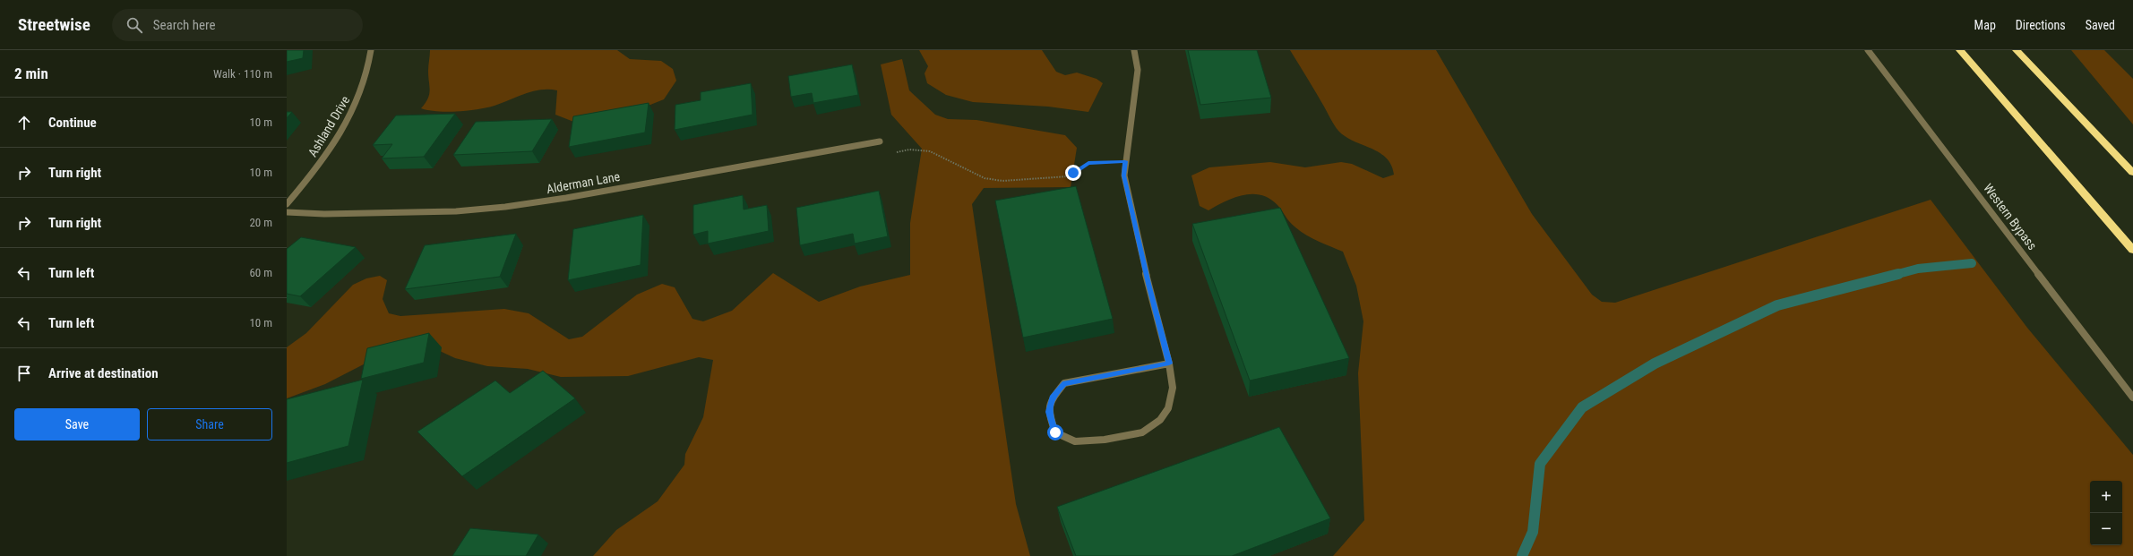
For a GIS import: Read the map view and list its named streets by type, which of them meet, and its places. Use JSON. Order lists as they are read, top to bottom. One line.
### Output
{"streets":{"street":["Ashland Drive","Alderman Lane","Western Bypass"]},"page":{"header":"Streetwise","search":"Search here","nav":["Map","Directions","Saved"],"heading":["2 min","Walk · 110 m"],"list":[["Continue","10 m"],["Turn right","10 m"],["Turn right","20 m"],["Turn left","60 m"],["Turn left","10 m"],"Arrive at destination"],"buttons":["Save","Share"],"map_buttons":["+","−"]}}
